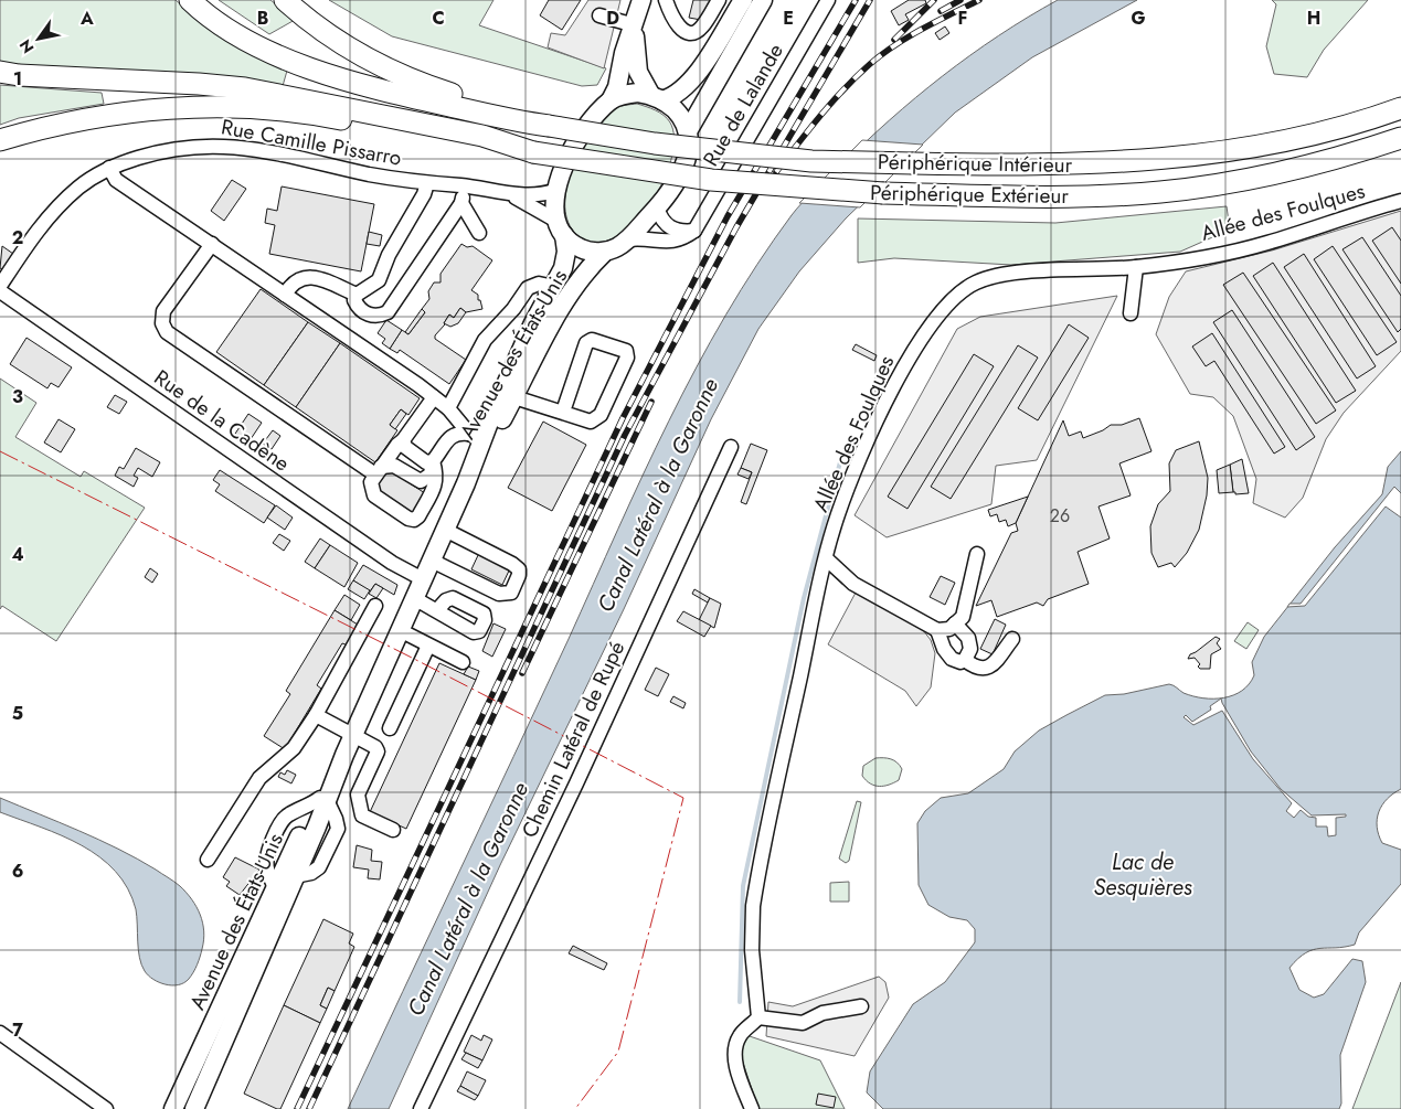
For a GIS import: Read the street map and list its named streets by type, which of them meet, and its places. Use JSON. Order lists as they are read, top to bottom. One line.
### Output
{"streets":{"highway":["Périphérique Intérieur","Périphérique Extérieur"],"main road":["Avenue des États-Unis"],"street":["Rue de Lalande","Rue Camille Pissarro","Allée des Foulques","Rue de la Cadène","Chemin Latéral de Rupé"]},"crossings":[["Rue Camille Pissarro","Avenue des États-Unis"],["Avenue des États-Unis","Rue de la Cadène"]],"water":["Canal Latéral à la Garonne","Lac de Sesquières"],"house_numbers":["26"],"north":"bottom left","grid":{"columns":["A","B","C","D","E","F","G","H"],"rows":["1","2","3","4","5","6","7"]}}
